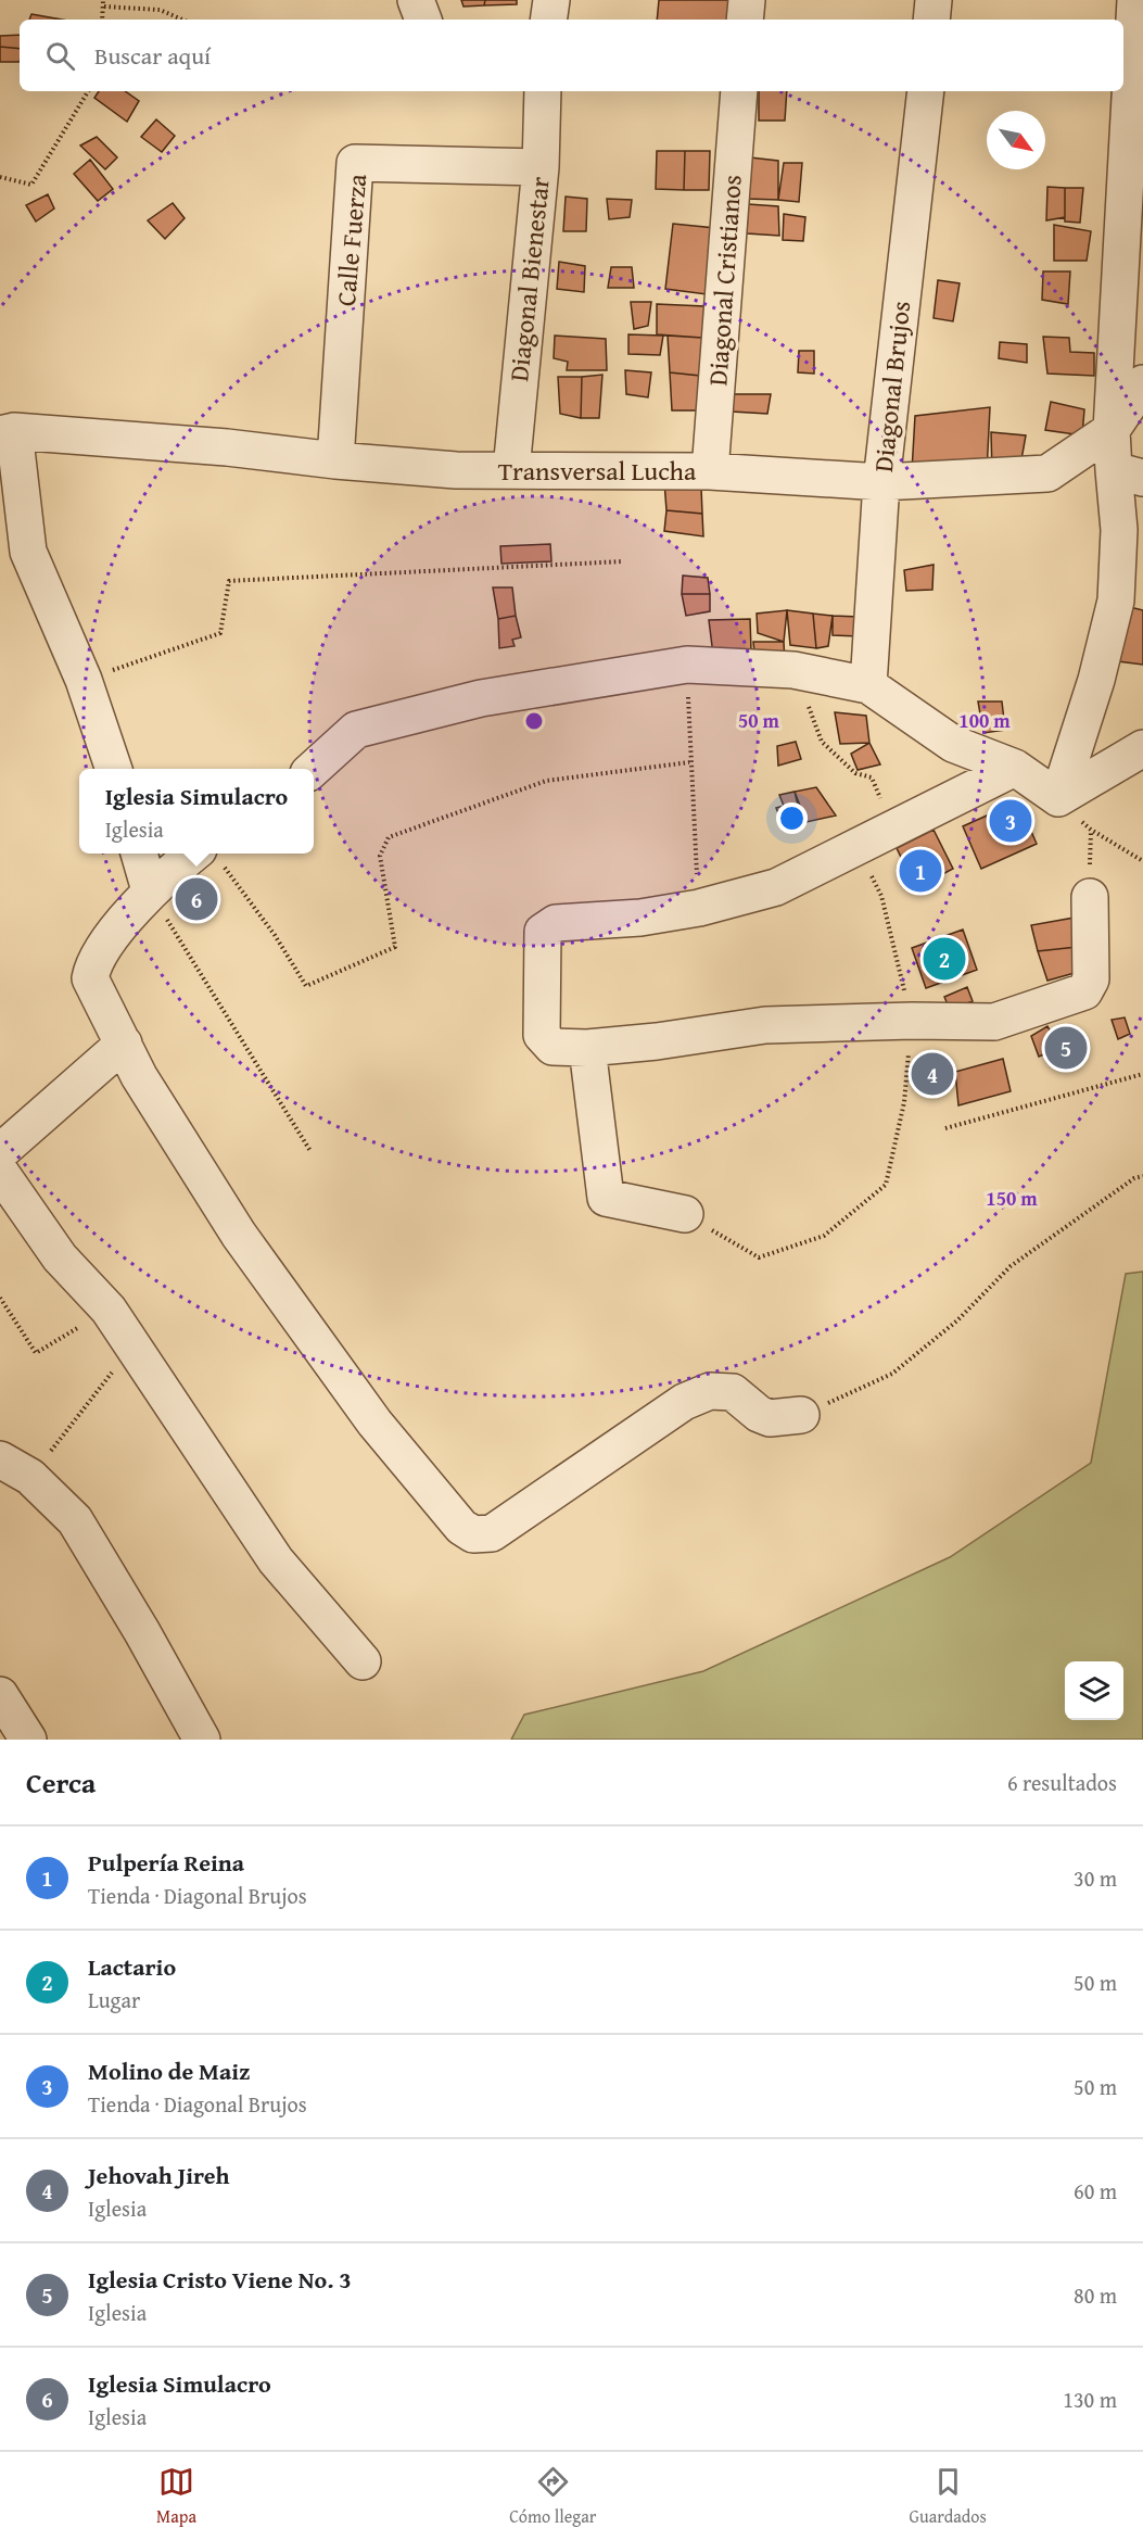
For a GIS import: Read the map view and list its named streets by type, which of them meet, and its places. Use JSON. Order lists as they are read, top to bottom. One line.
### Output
{"streets":{"street":["Calle Fuerza","Diagonal Bienestar","Diagonal Cristianos","Diagonal Brujos","Transversal Lucha"]},"crossings":[["Calle Fuerza","Diagonal Bienestar"],["Calle Fuerza","Transversal Lucha"],["Diagonal Bienestar","Transversal Lucha"],["Diagonal Cristianos","Transversal Lucha"],["Diagonal Brujos","Transversal Lucha"]],"north":"bottom right","page":{"search":"Buscar aquí","popup":["Iglesia Simulacro","Iglesia"],"pins":["3","1","6","2","5","4"],"heading":["Cerca","6 resultados"],"list":[{"mark":"1","name":"Pulpería Reina","note":"Tienda · Diagonal Brujos","value":"30 m"},{"mark":"2","name":"Lactario","note":"Lugar","value":"50 m"},{"mark":"3","name":"Molino de Maiz","note":"Tienda · Diagonal Brujos","value":"50 m"},{"mark":"4","name":"Jehovah Jireh","note":"Iglesia","value":"60 m"},{"mark":"5","name":"Iglesia Cristo Viene No. 3","note":"Iglesia","value":"80 m"},{"mark":"6","name":"Iglesia Simulacro","note":"Iglesia","value":"130 m"}],"nav":["Mapa","Cómo llegar","Guardados"]},"rings":["50 m","100 m","150 m"]}
